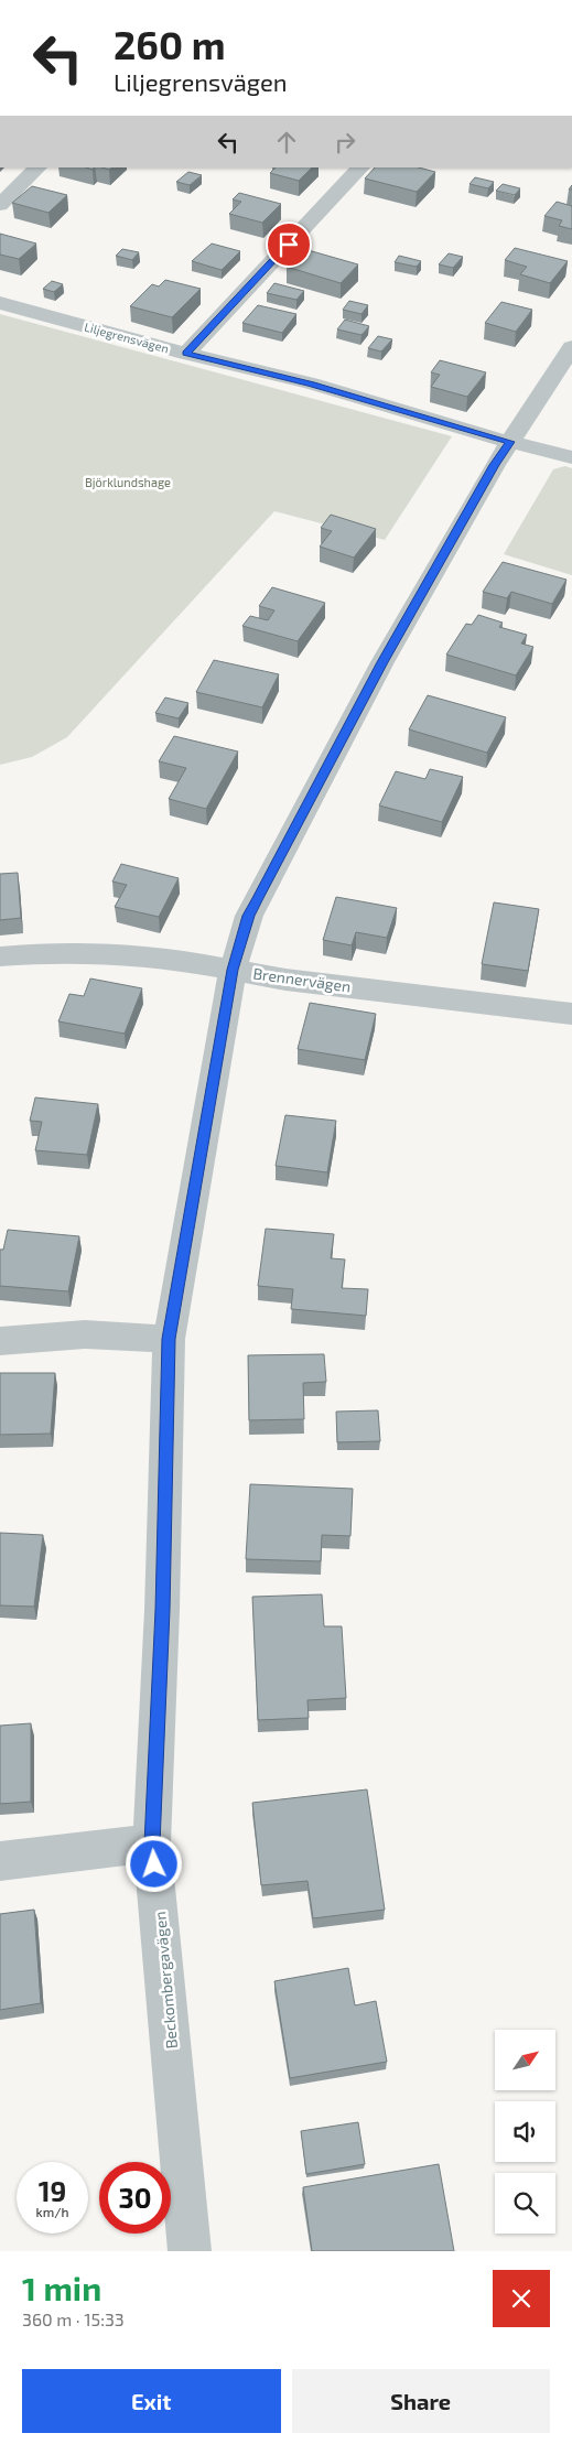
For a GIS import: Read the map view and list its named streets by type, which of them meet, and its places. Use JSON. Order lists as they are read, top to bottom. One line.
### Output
{"streets":{"street":["Liljegrensvägen","Brennervägen","Beckombergavägen"]},"crossings":[["Liljegrensvägen","Beckombergavägen"],["Brennervägen","Beckombergavägen"]],"parks":["Björklundshage"],"north":"top right","page":{"turn":["260 m","Liljegrensvägen"],"speed":"19 km/h","limit":"30","heading":["1 min","360 m · 15:33"],"buttons":["Exit","Share"]}}
